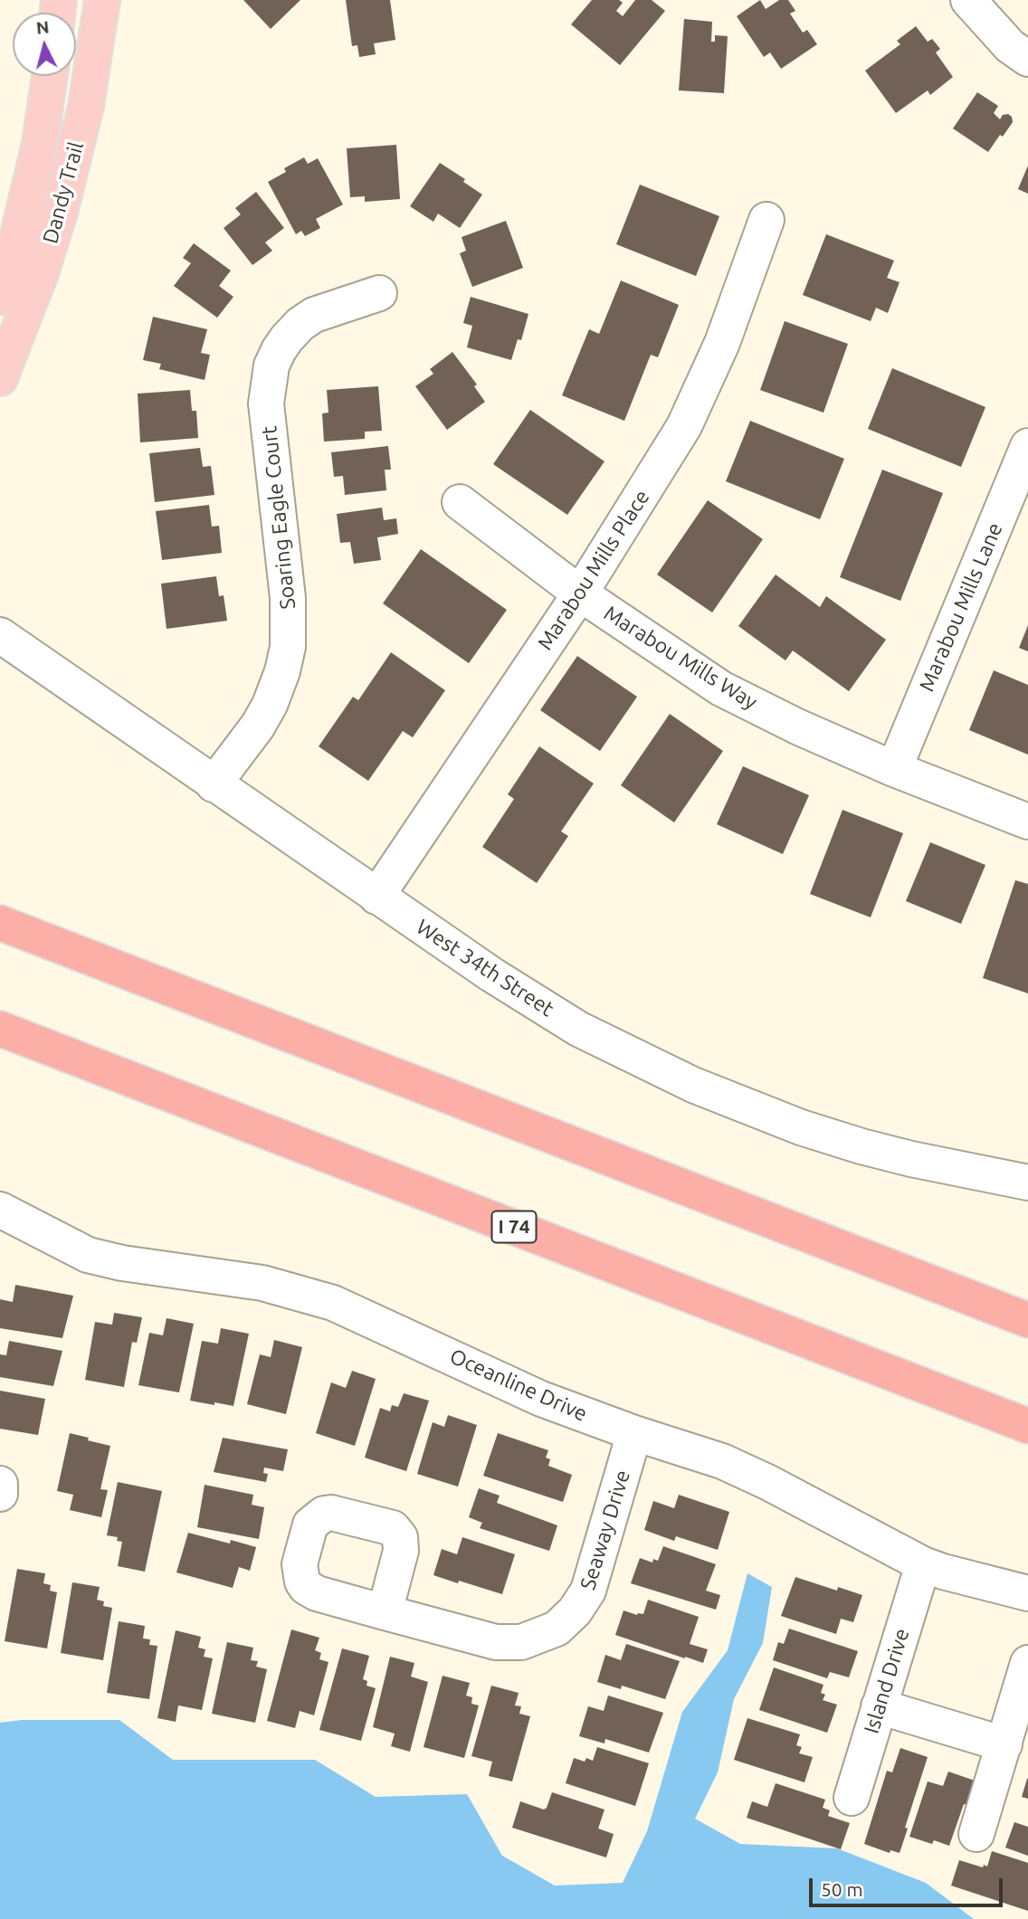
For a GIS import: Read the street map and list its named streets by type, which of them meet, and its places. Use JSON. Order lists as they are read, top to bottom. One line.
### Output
{"streets":{"highway":["I 74"],"main road":["Dandy Trail"],"street":["Soaring Eagle Court","Marabou Mills Place","Marabou Mills Lane","Marabou Mills Way","West 34th Street","Oceanline Drive","Seaway Drive","Island Drive"]},"crossings":[["Soaring Eagle Court","West 34th Street"],["Marabou Mills Place","Marabou Mills Way"],["Marabou Mills Place","West 34th Street"],["Marabou Mills Lane","Marabou Mills Way"],["Oceanline Drive","Seaway Drive"],["Oceanline Drive","Island Drive"]],"scale_bar":"50 m","north":"top"}
